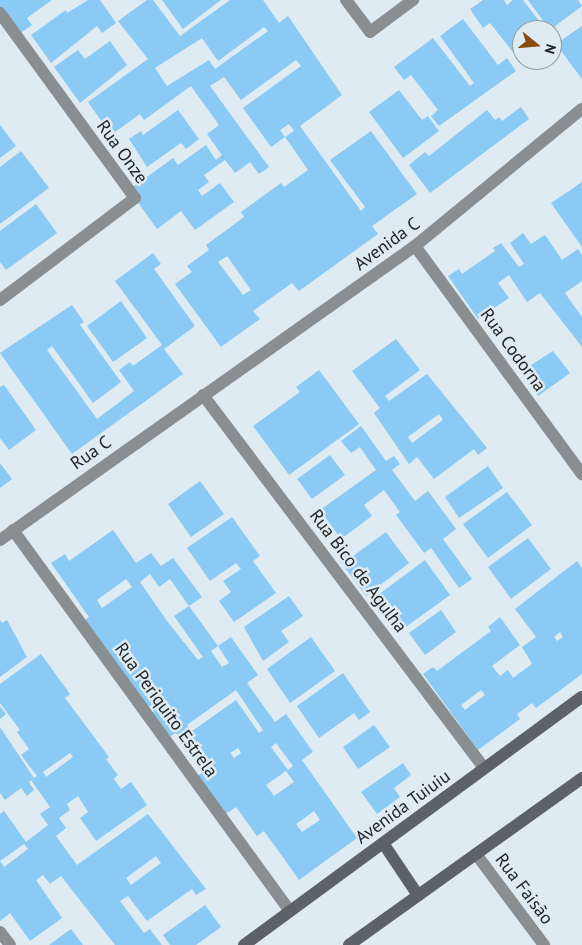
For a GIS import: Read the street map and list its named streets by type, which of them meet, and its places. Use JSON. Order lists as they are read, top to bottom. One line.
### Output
{"streets":{"main road":["Avenida Tuiuiu"],"street":["Rua Onze","Avenida C","Rua Codorna","Rua C","Rua Bico de Agulha","Rua Periquito Estrela","Rua Faisão"]},"crossings":[["Avenida C","Rua Codorna"],["Avenida C","Rua C"],["Avenida C","Rua Bico de Agulha"],["Rua C","Rua Bico de Agulha"],["Rua C","Rua Periquito Estrela"],["Rua Bico de Agulha","Avenida Tuiuiu"],["Rua Periquito Estrela","Avenida Tuiuiu"]],"north":"right"}
